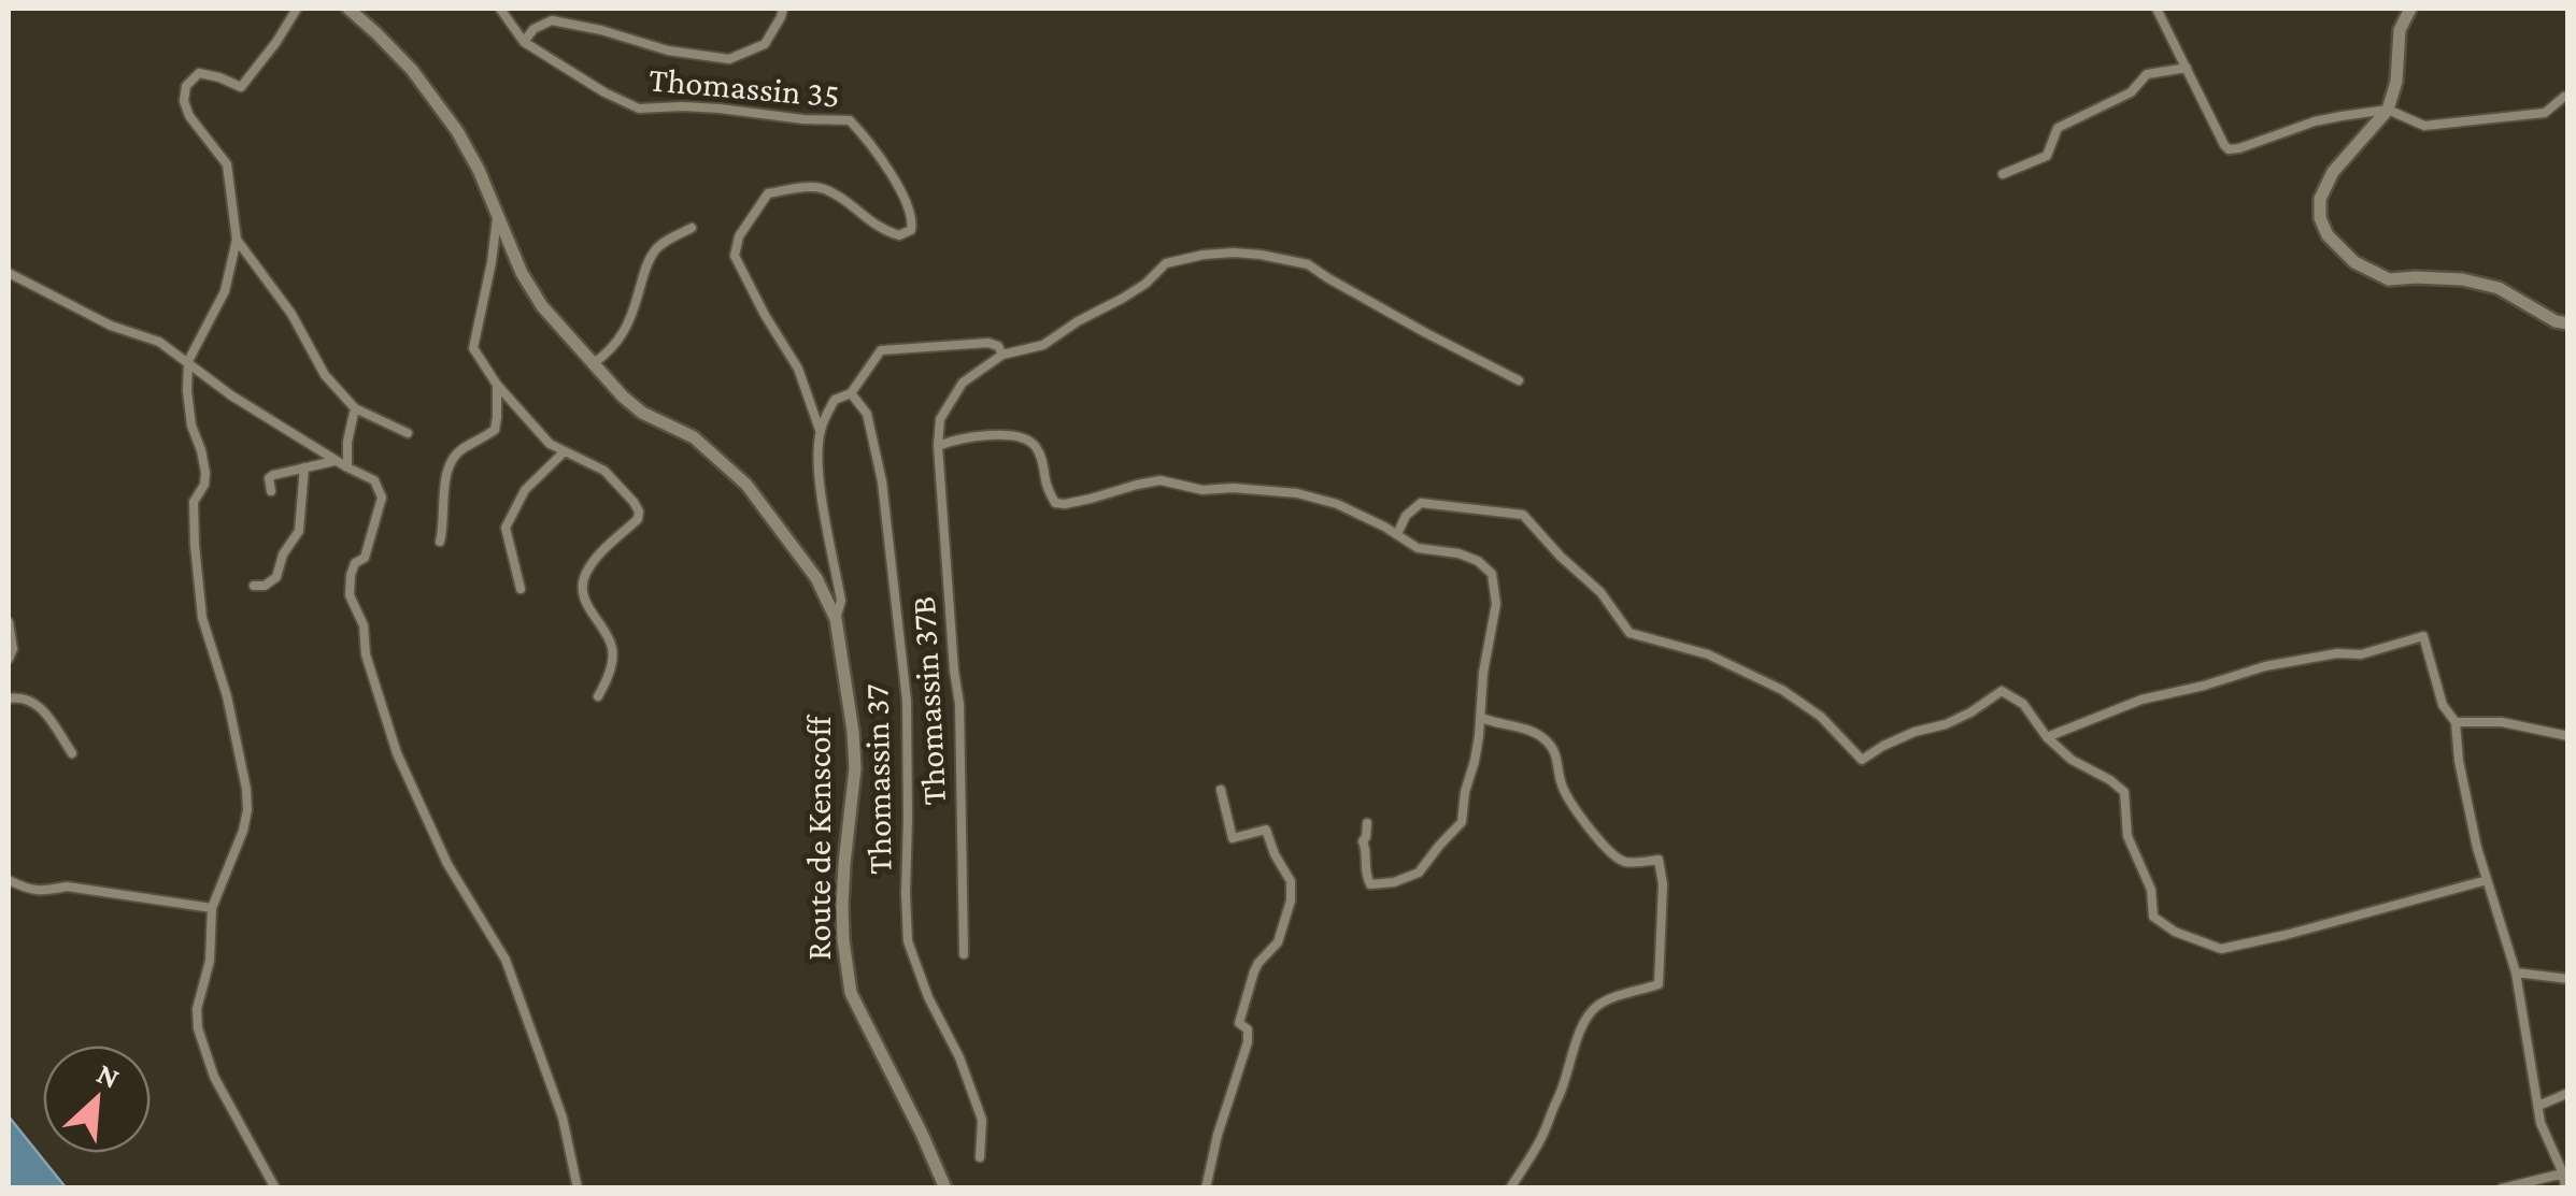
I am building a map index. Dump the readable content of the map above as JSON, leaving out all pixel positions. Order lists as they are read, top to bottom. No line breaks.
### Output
{"streets":{"main road":["Route de Kenscoff"],"street":["Thomassin 35","Thomassin 37B","Thomassin 37"]},"north":"top right"}
